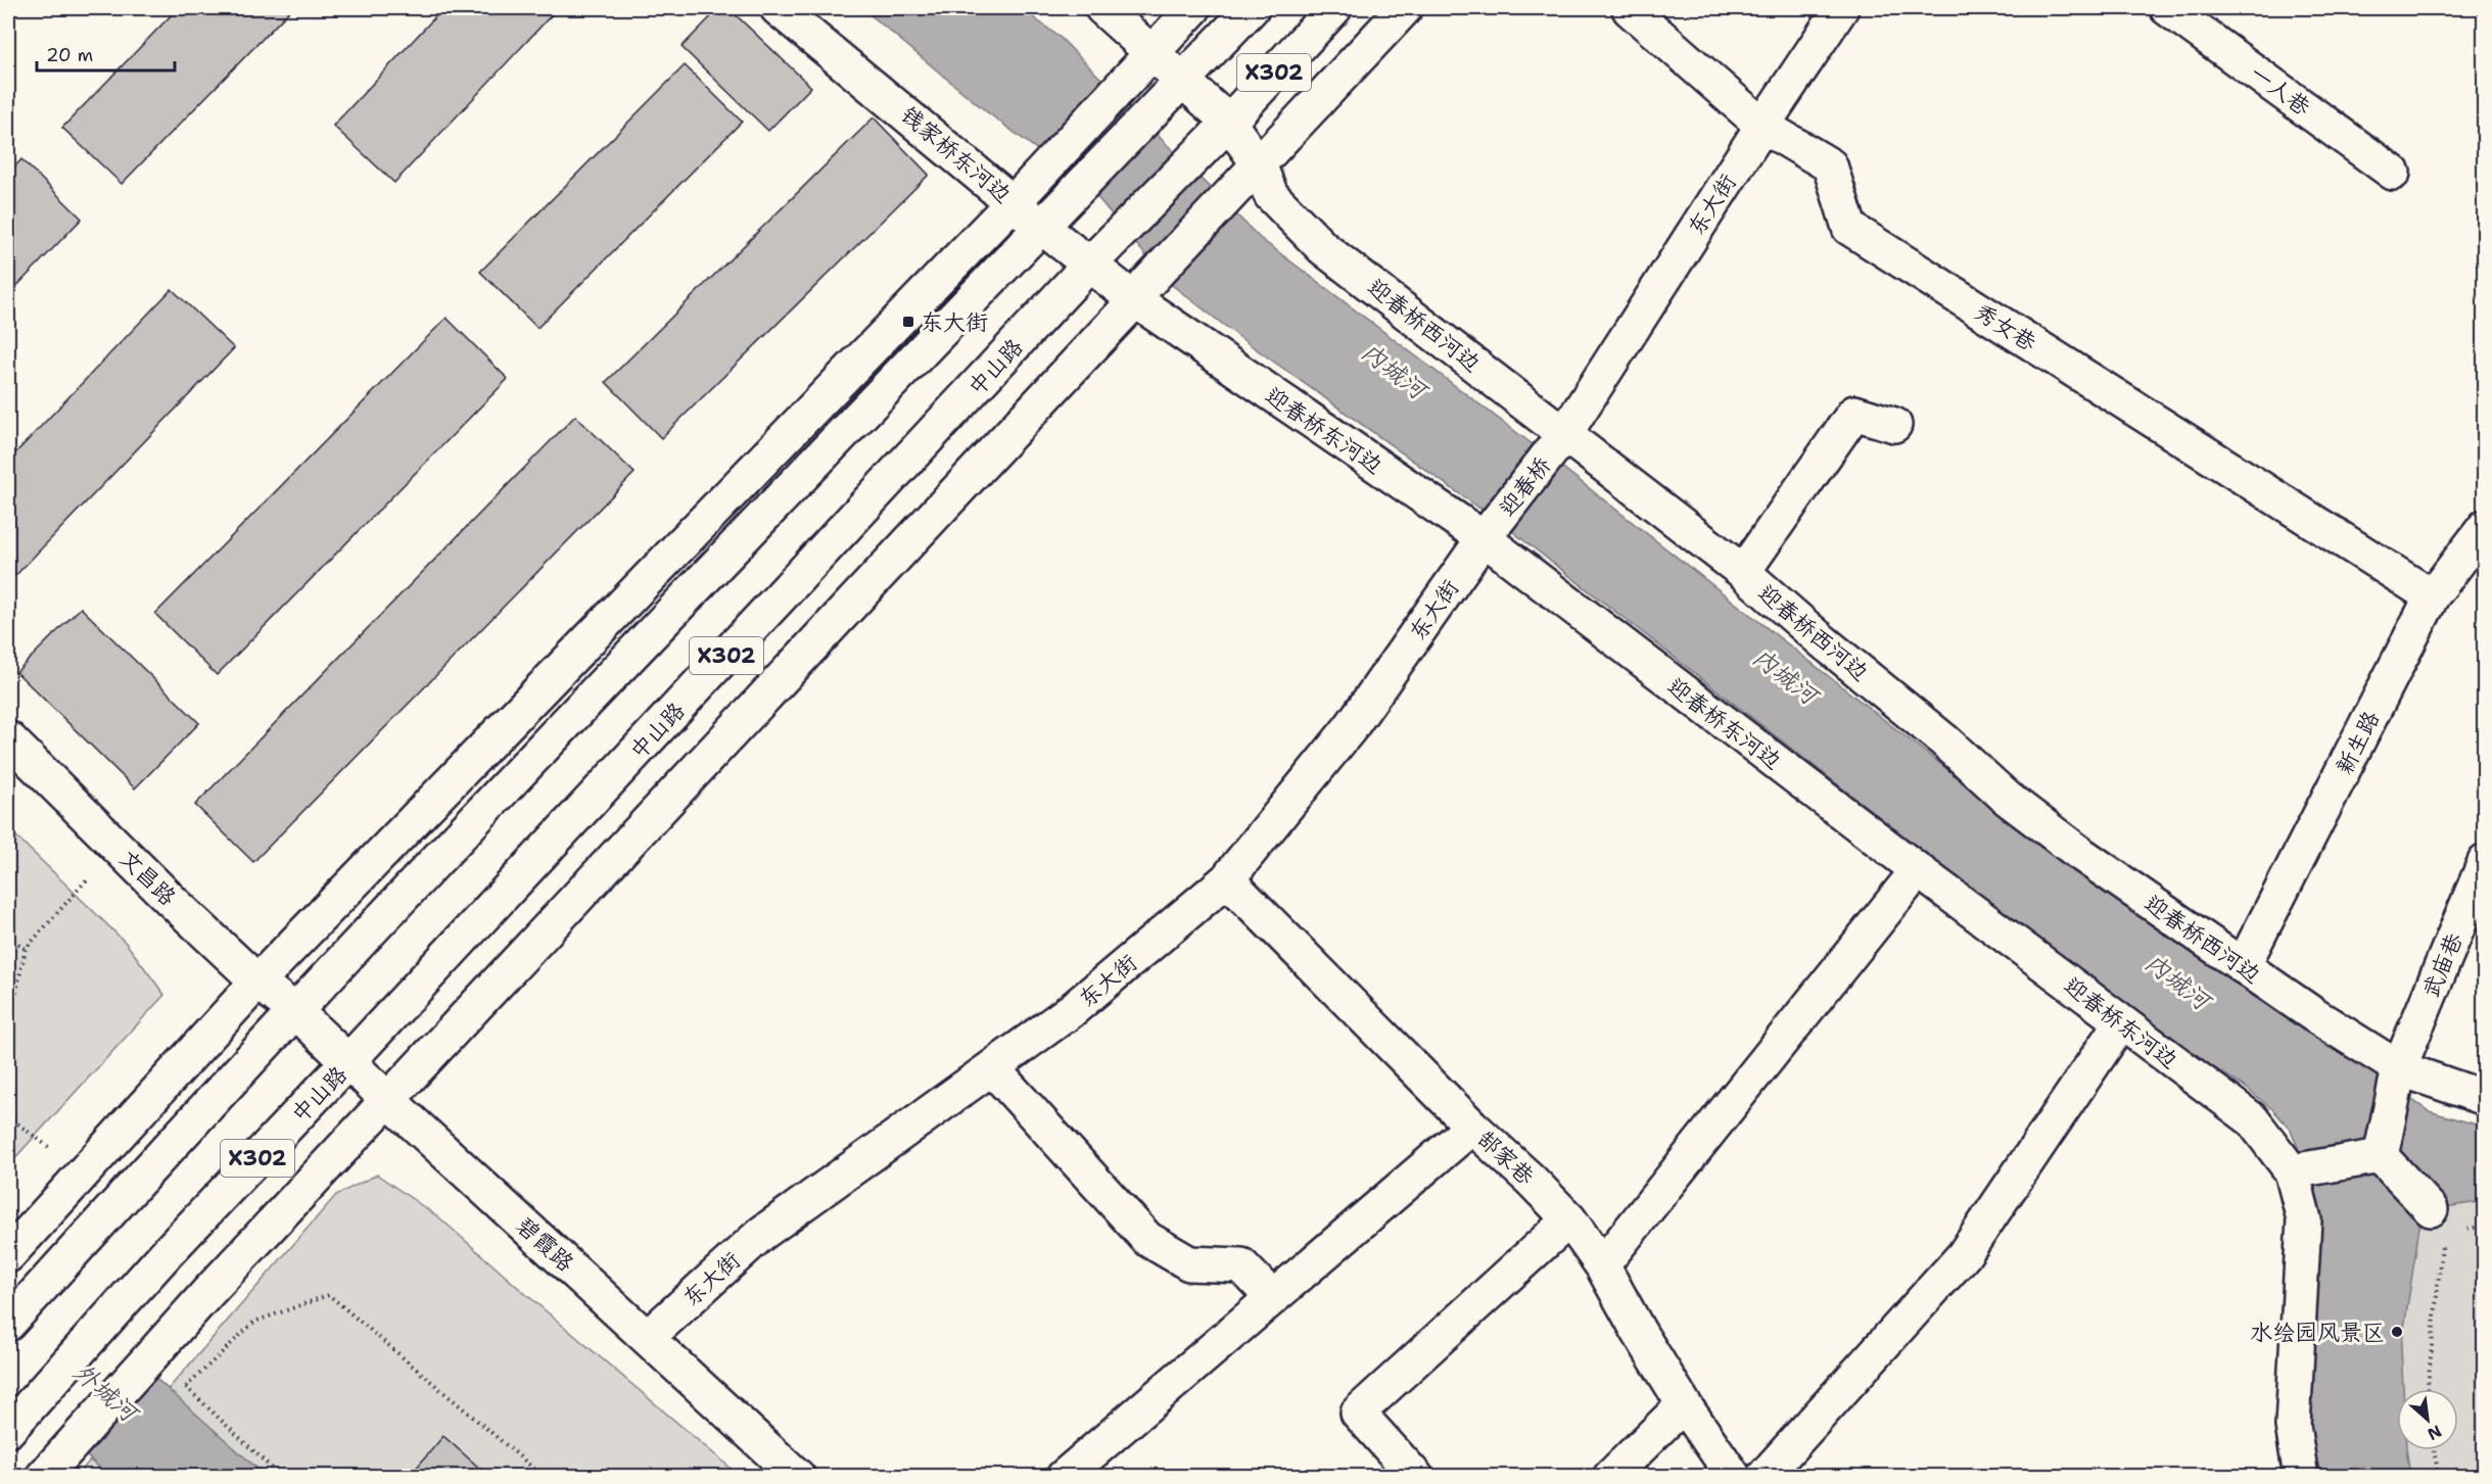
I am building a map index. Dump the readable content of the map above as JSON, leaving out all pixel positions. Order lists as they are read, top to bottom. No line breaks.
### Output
{"streets":{"street":["X302","一人巷","钱家桥东河边","东大街","迎春桥西河边","秀女巷","中山路","迎春桥东河边","迎春桥","新生路","文昌路","武庙巷","郜家巷","碧霞路"]},"crossings":[["X302","钱家桥东河边"],["X302","迎春桥西河边"],["X302","文昌路"],["X302","碧霞路"],["钱家桥东河边","中山路"],["钱家桥东河边","迎春桥东河边"],["东大街","迎春桥西河边"],["东大街","秀女巷"],["东大街","迎春桥东河边"],["东大街","迎春桥"],["东大街","郜家巷"],["东大街","碧霞路"],["迎春桥西河边","中山路"],["迎春桥西河边","迎春桥"],["迎春桥西河边","新生路"],["迎春桥西河边","武庙巷"],["秀女巷","新生路"],["中山路","碧霞路"],["迎春桥东河边","迎春桥"],["文昌路","碧霞路"]],"water":["内城河","外城河"],"places":{"transit":["东大街"],"other":["水绘园风景区"]},"scale_bar":"20 m","north":"bottom right"}
